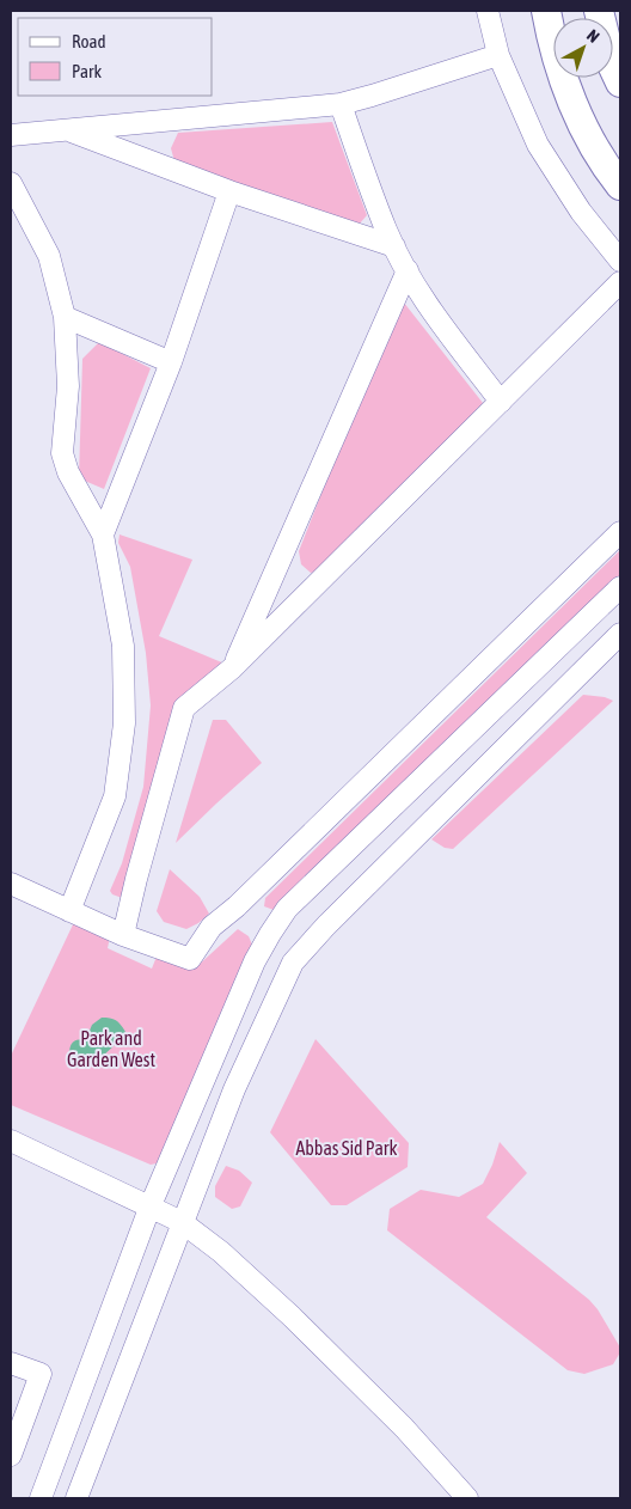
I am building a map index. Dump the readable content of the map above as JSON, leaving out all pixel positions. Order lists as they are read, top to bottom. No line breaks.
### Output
{"parks":["Park and Garden West","Abbas Sid Park"],"legend":["Road","Park"],"north":"top right"}
